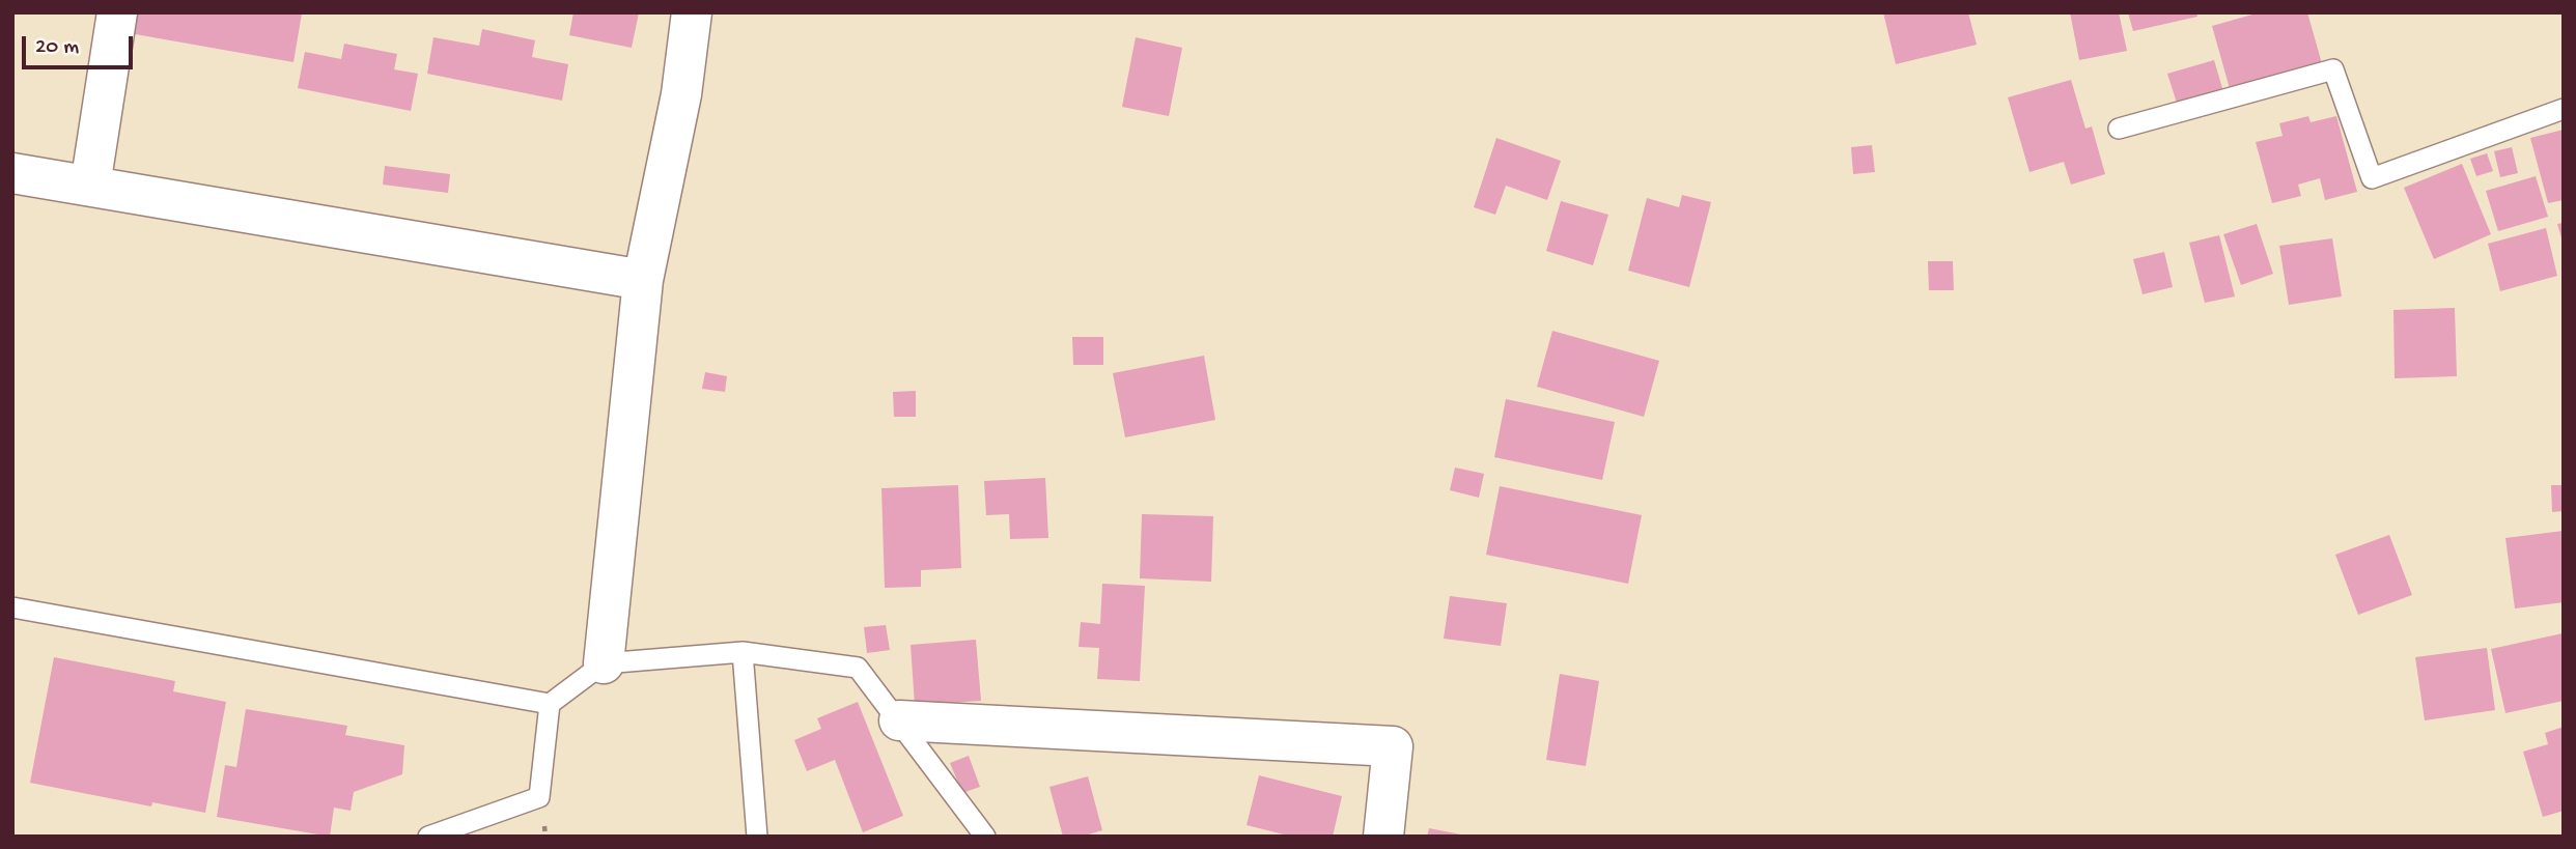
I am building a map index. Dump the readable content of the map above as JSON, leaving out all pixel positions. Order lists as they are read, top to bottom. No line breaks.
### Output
{"scale_bar":"20 m"}
